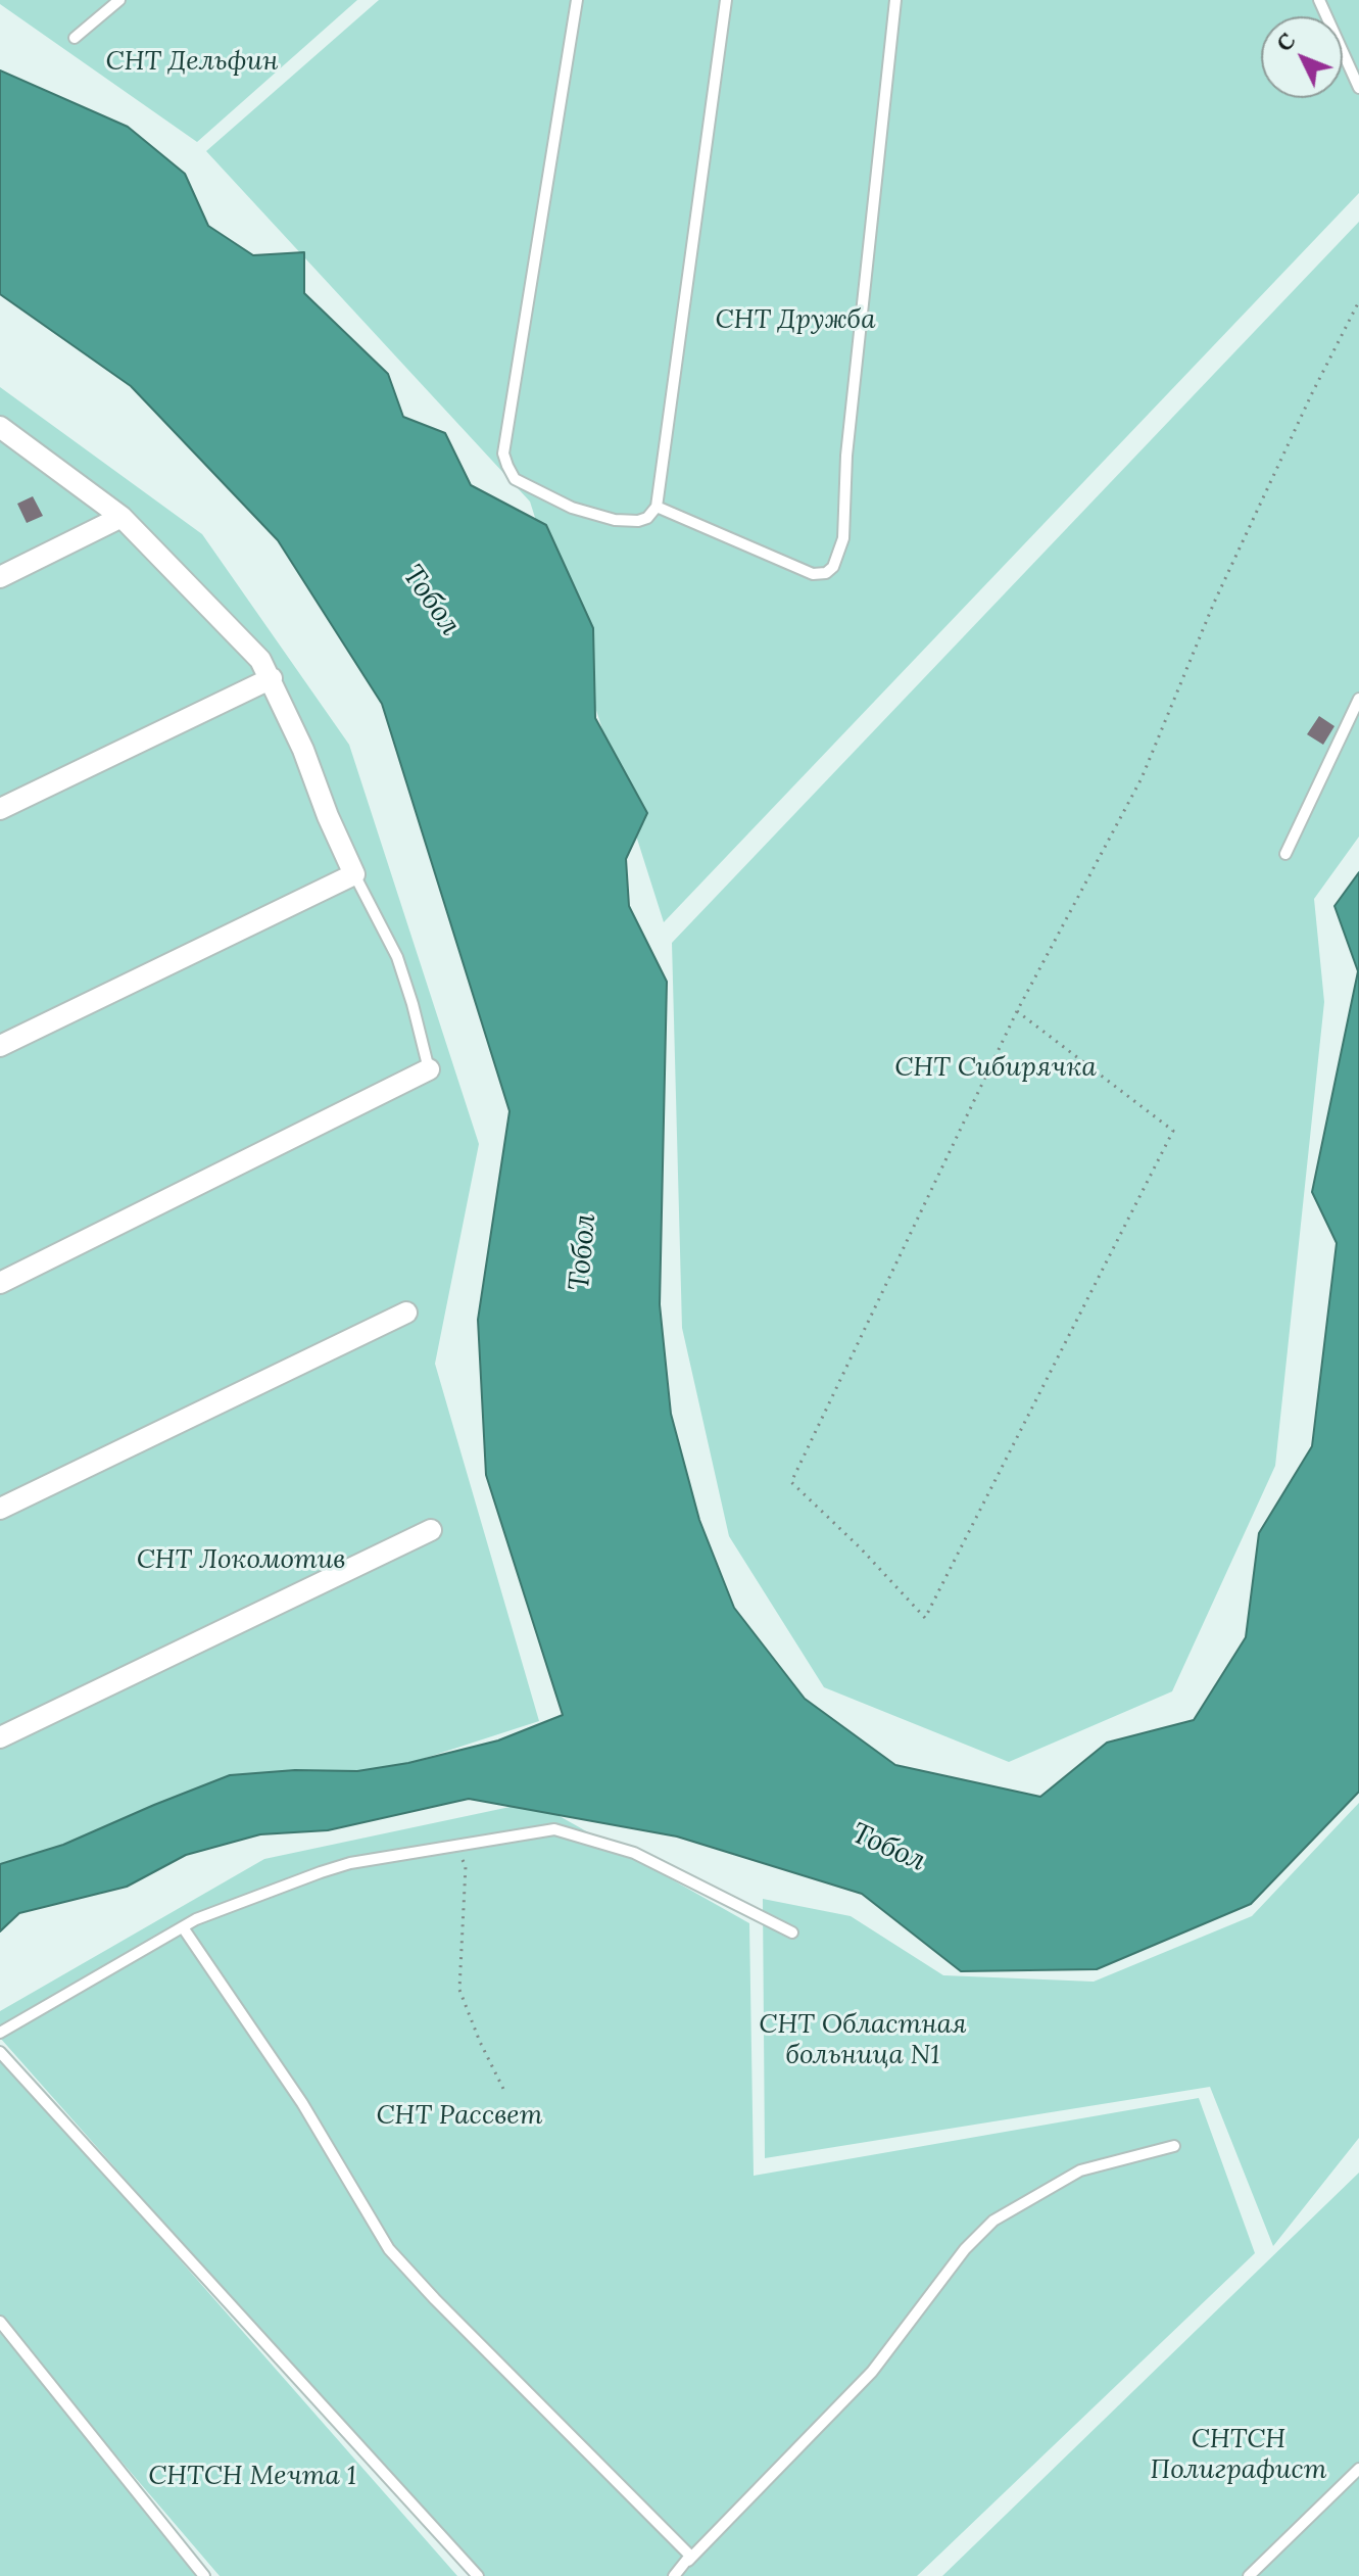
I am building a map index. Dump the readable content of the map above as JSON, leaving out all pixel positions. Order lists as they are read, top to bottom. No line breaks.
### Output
{"water":["Тобол"],"parks":["СНТ Дельфин","СНТ Дружба","СНТ Сибирячка","СНТ Локомотив","СНТ Областная больница N1","СНТ Рассвет","СНТСН Полиграфист","СНТСН Мечта 1"],"north":"top left"}
